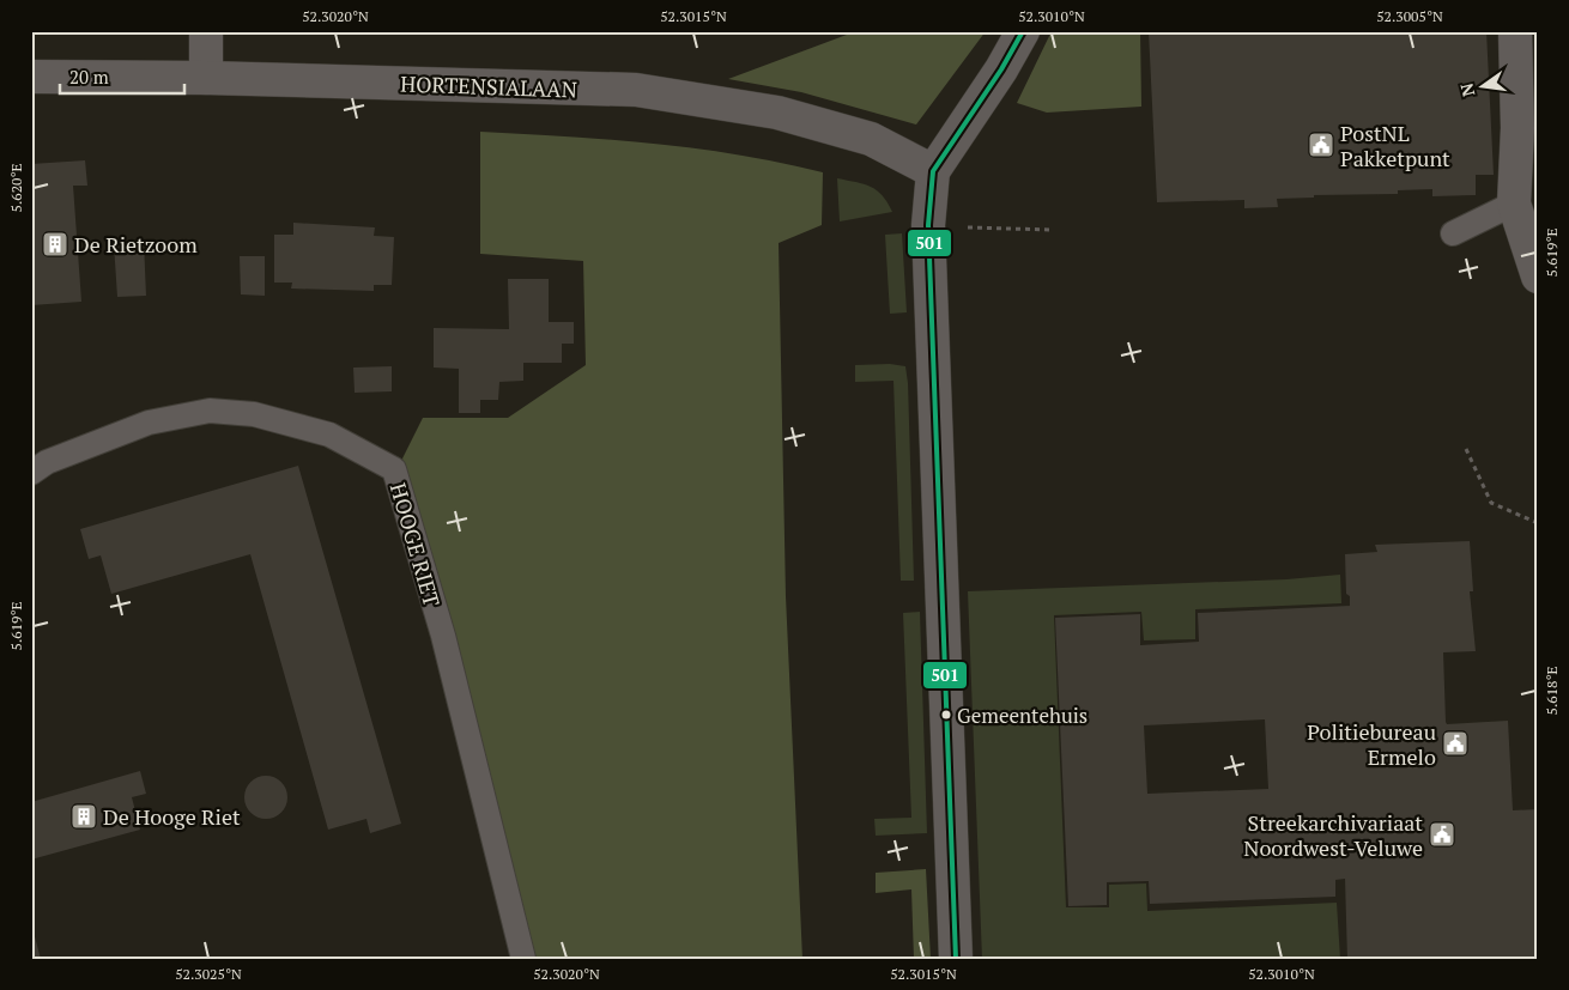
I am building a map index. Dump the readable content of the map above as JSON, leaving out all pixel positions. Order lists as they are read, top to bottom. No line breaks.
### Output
{"streets":{"street":["HORTENSIALAAN"],"lane":["HOOGE RIET"]},"places":{"public building":["PostNL Pakketpunt","Politiebureau Ermelo","Streekarchivariaat Noordwest-Veluwe"],"building":["De Rietzoom","De Hooge Riet"],"other":["Gemeentehuis"]},"lines":["transit line 501"],"scale_bar":"20 m","north":"left","coordinates":["52.3020°N","52.3015°N","52.3010°N","52.3005°N","5.620°E","5.619°E","5.618°E","52.3025°N"]}
